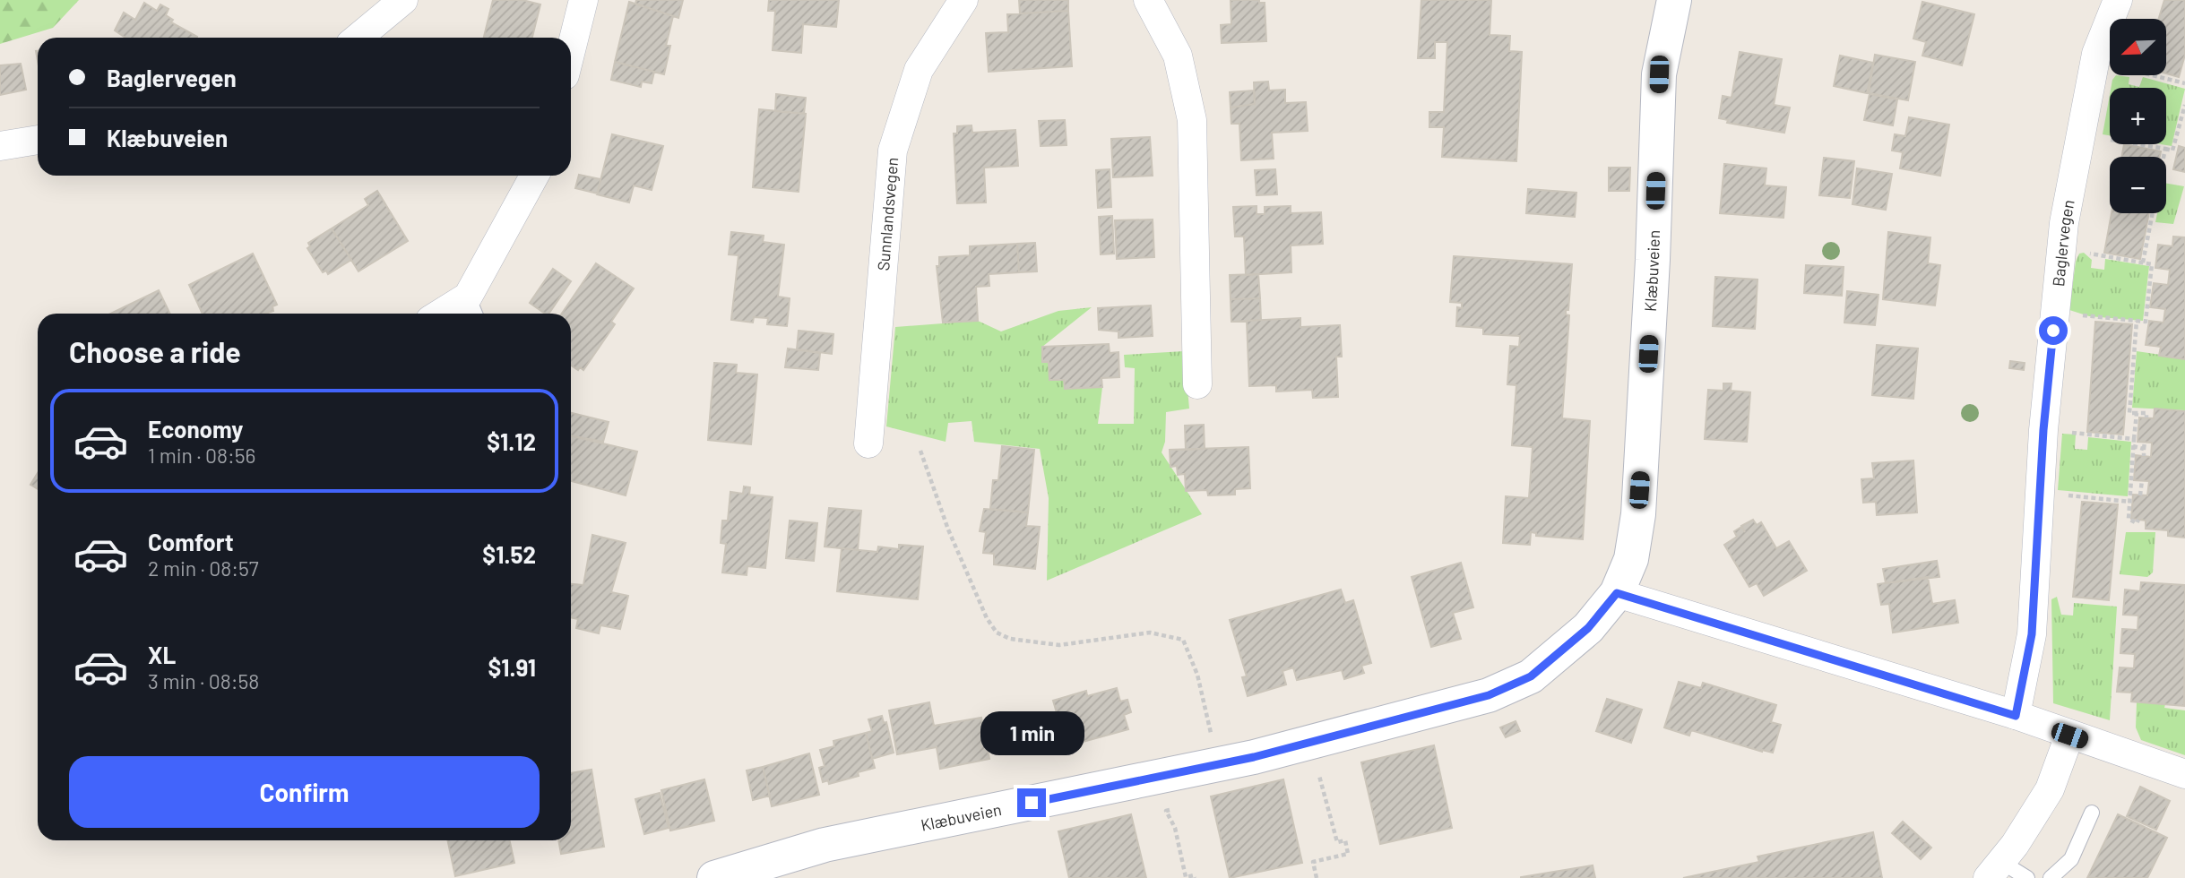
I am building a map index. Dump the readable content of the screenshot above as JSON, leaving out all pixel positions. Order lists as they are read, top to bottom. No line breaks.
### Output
{"streets":{"street":["Sunnlandsvegen","Baglervegen","Klæbuveien"]},"north":"bottom left","page":{"map_buttons":["+","−"],"banner":["Baglervegen","Klæbuveien"],"heading":"Choose a ride","list":[{"name":"Economy","note":"1 min · 08:56","value":"$1.12"},{"name":"Comfort","note":"2 min · 08:57","value":"$1.52"},{"name":"XL","note":"3 min · 08:58","value":"$1.91"}],"bubble":"1 min","buttons":"Confirm"}}
